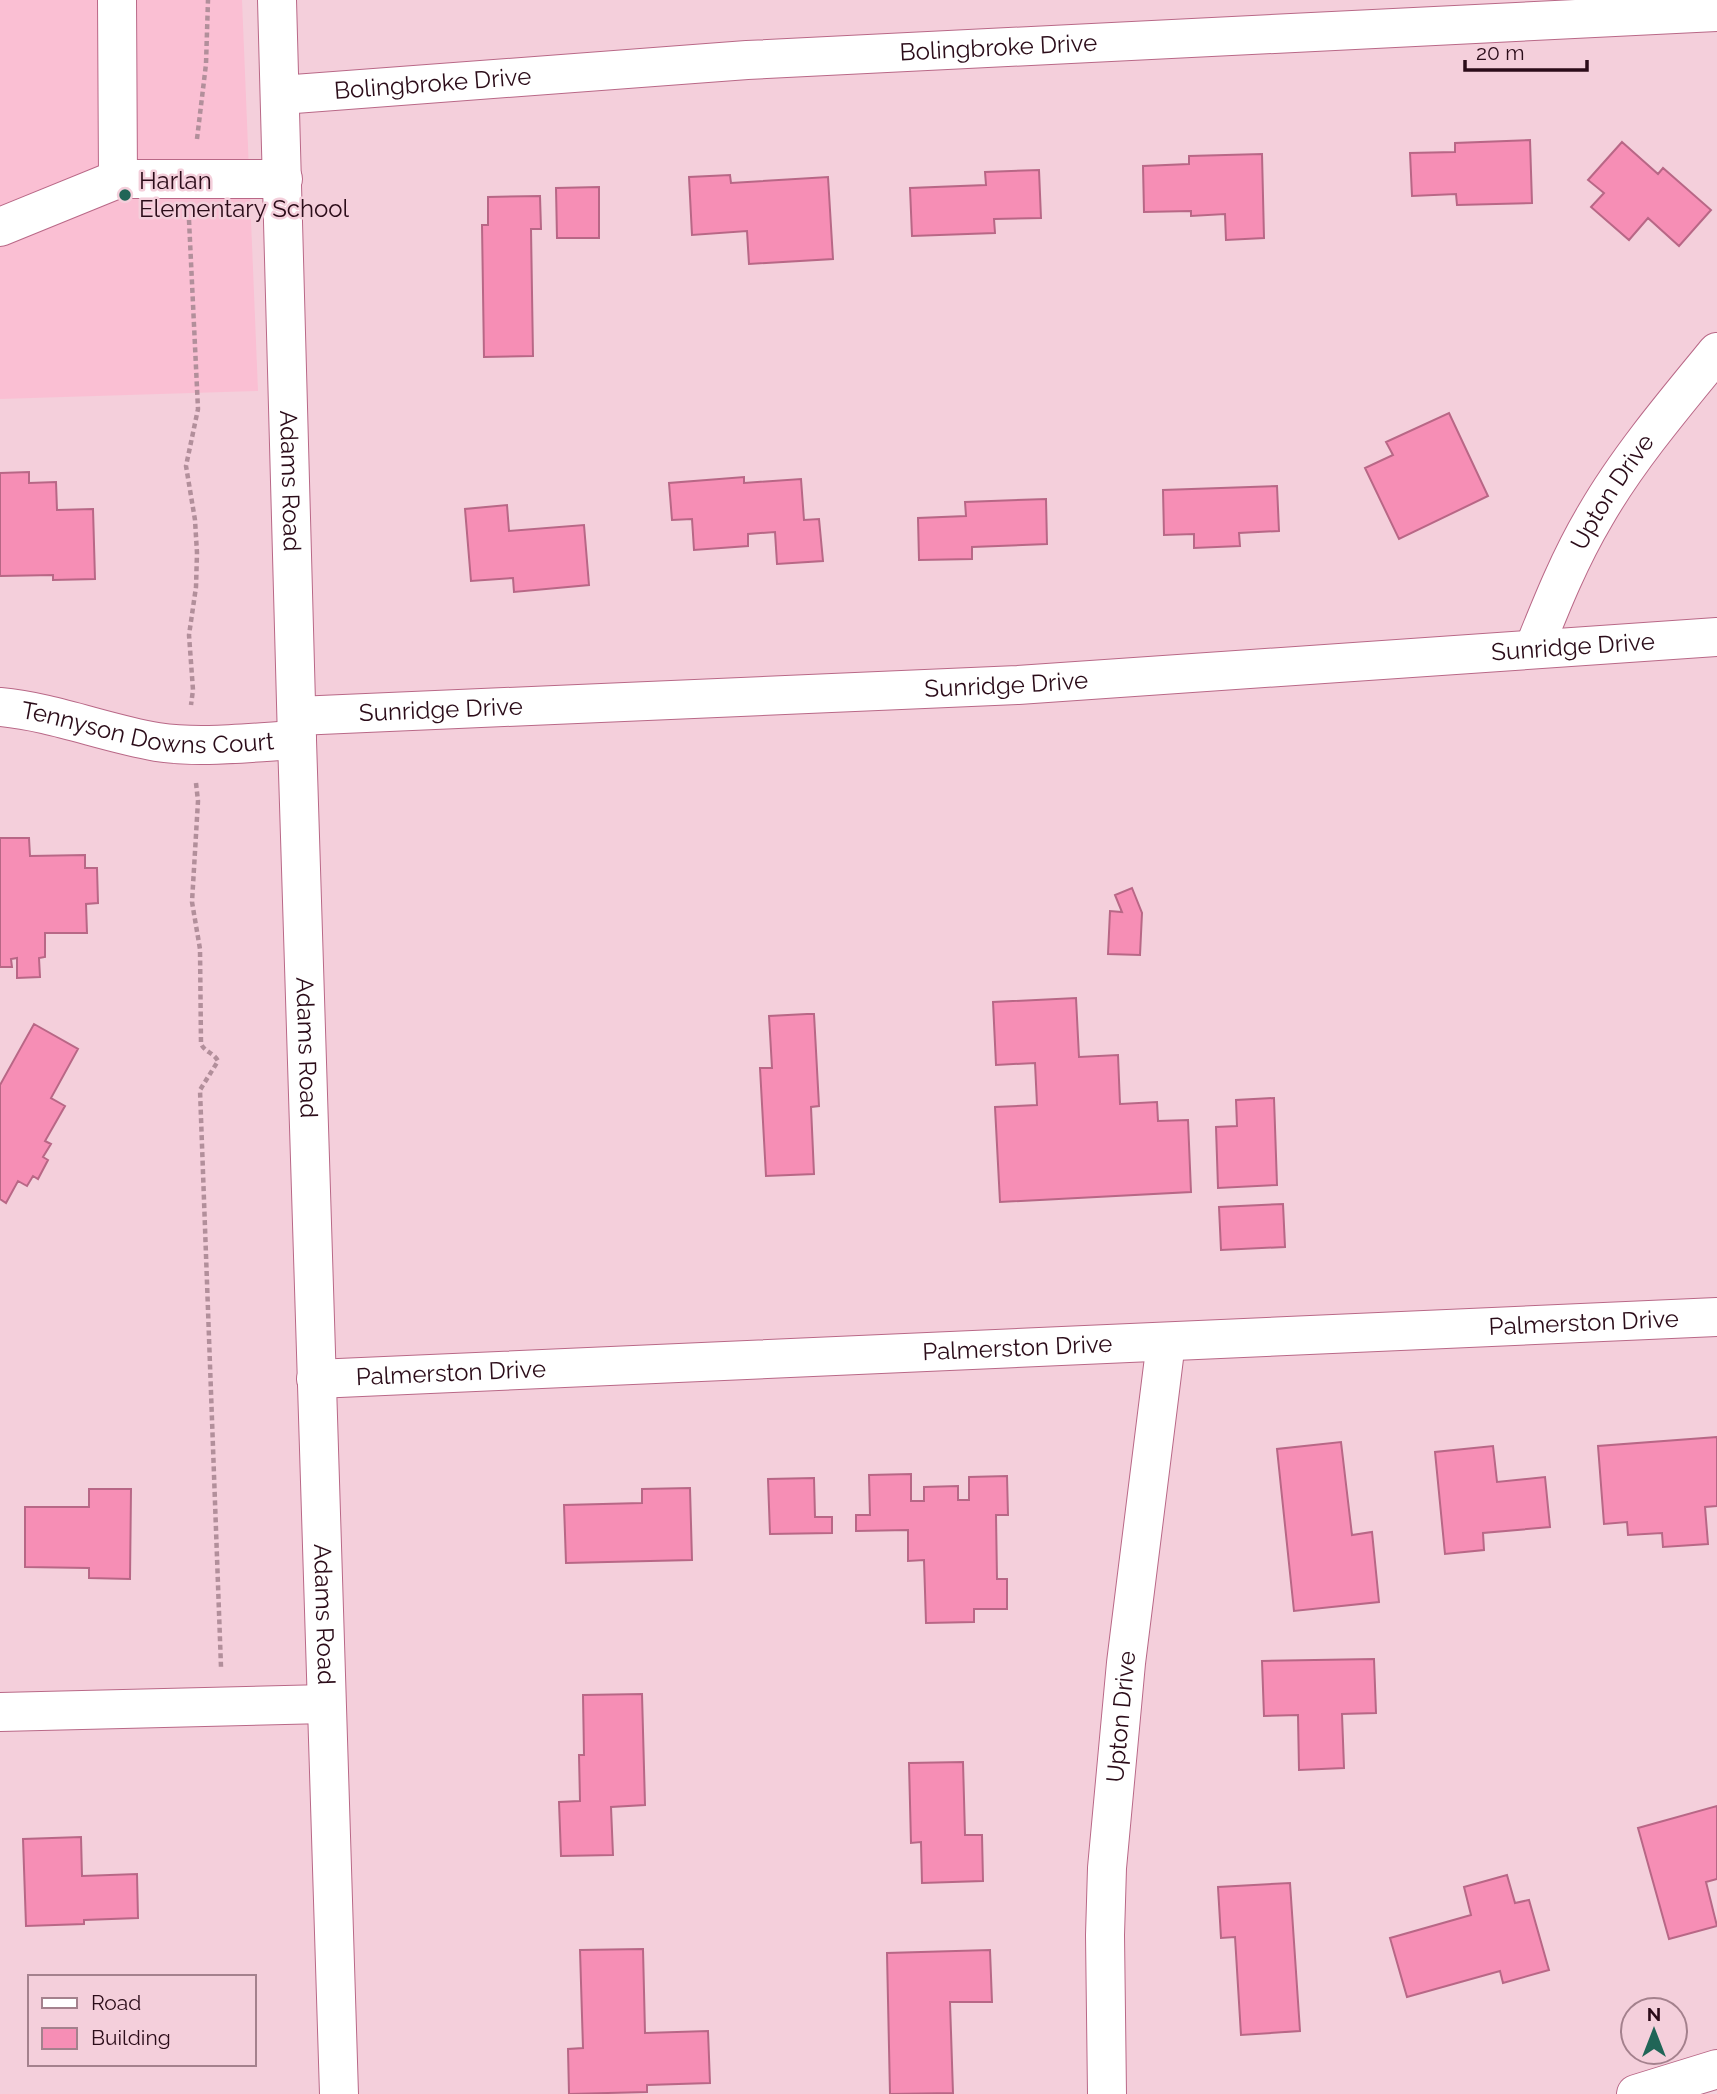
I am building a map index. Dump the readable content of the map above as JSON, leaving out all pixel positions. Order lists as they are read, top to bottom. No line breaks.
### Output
{"streets":{"street":["Bolingbroke Drive","Adams Road","Upton Drive","Sunridge Drive","Tennyson Downs Court","Palmerston Drive"]},"crossings":[["Bolingbroke Drive","Adams Road"],["Adams Road","Sunridge Drive"],["Adams Road","Tennyson Downs Court"],["Adams Road","Palmerston Drive"],["Upton Drive","Sunridge Drive"],["Upton Drive","Palmerston Drive"],["Sunridge Drive","Tennyson Downs Court"]],"places":["Harlan Elementary School"],"legend":["Road","Building"],"scale_bar":"20 m","north":"top"}
